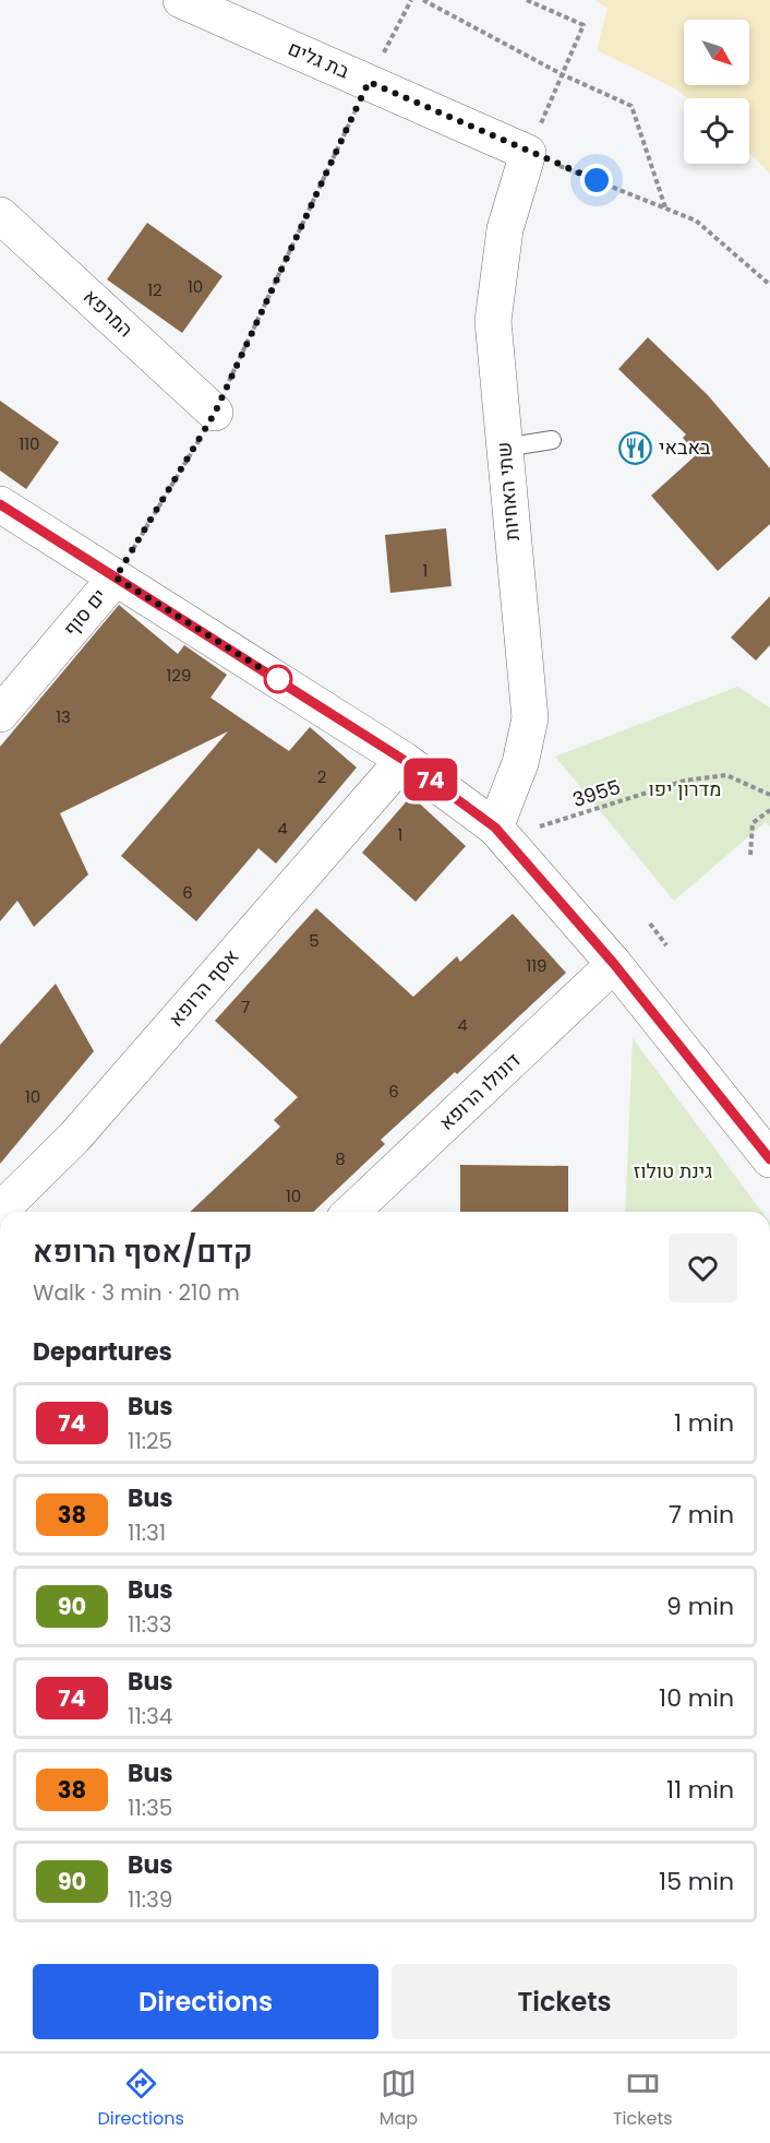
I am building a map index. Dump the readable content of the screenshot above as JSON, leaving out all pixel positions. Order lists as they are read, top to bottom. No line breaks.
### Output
{"streets":{"street":["בת גלים","המרפא","שתי האחיות","ים סוף","אסף הרופא","דונולו הרופא"],"path":["3955"]},"crossings":[["בת גלים","שתי האחיות"],["בת גלים","ים סוף"],["המרפא","ים סוף"],["שתי האחיות","3955"]],"parks":["מדרון יפו","גינת טולוז"],"places":{"restaurant":["באבאי"]},"lines":["bus line 74"],"house_numbers":["10","12","110","1","129","13","2","4","1","6","5","119","7","4","6","10","8","10"],"north":"bottom right","page":{"on_map":"74","heading":[["קדם/אסף הרופא","Walk · 3 min · 210 m"],"Departures"],"list":[{"mark":"74","name":"Bus","note":"11:25","value":"1 min"},{"mark":"38","name":"Bus","note":"11:31","value":"7 min"},{"mark":"90","name":"Bus","note":"11:33","value":"9 min"},{"mark":"74","name":"Bus","note":"11:34","value":"10 min"},{"mark":"38","name":"Bus","note":"11:35","value":"11 min"},{"mark":"90","name":"Bus","note":"11:39","value":"15 min"}],"buttons":["Directions","Tickets"],"tabs":["Directions","Map","Tickets"]}}
